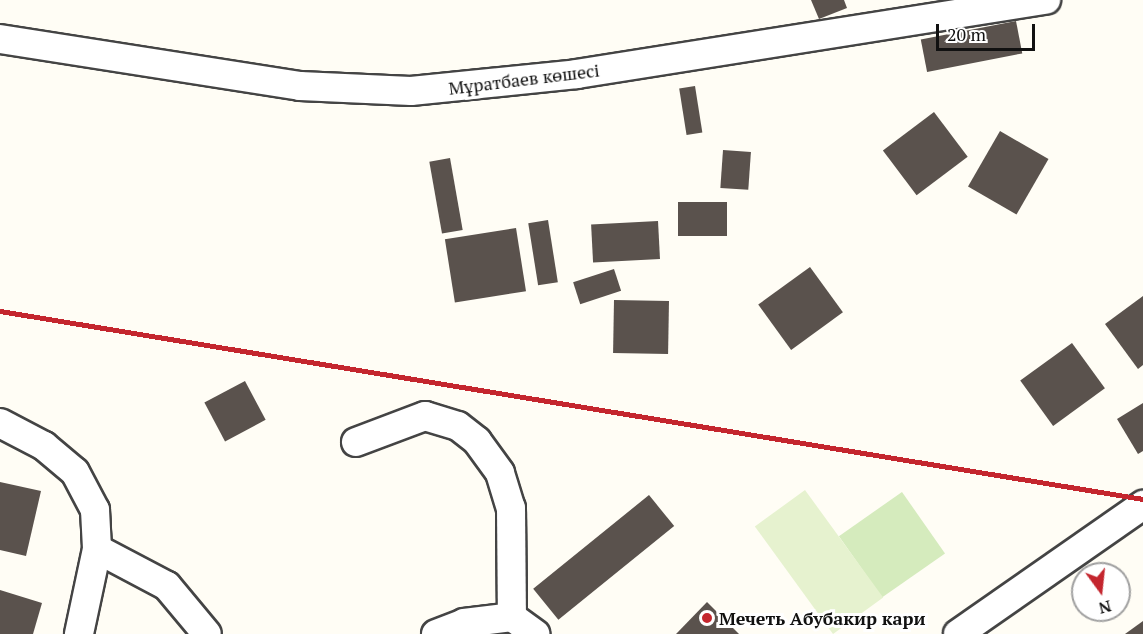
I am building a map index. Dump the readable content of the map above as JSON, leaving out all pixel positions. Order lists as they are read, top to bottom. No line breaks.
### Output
{"streets":{"street":["Мұратбаев көшесі"]},"places":["Мечеть Абубакир кари"],"scale_bar":"20 m","north":"bottom"}
